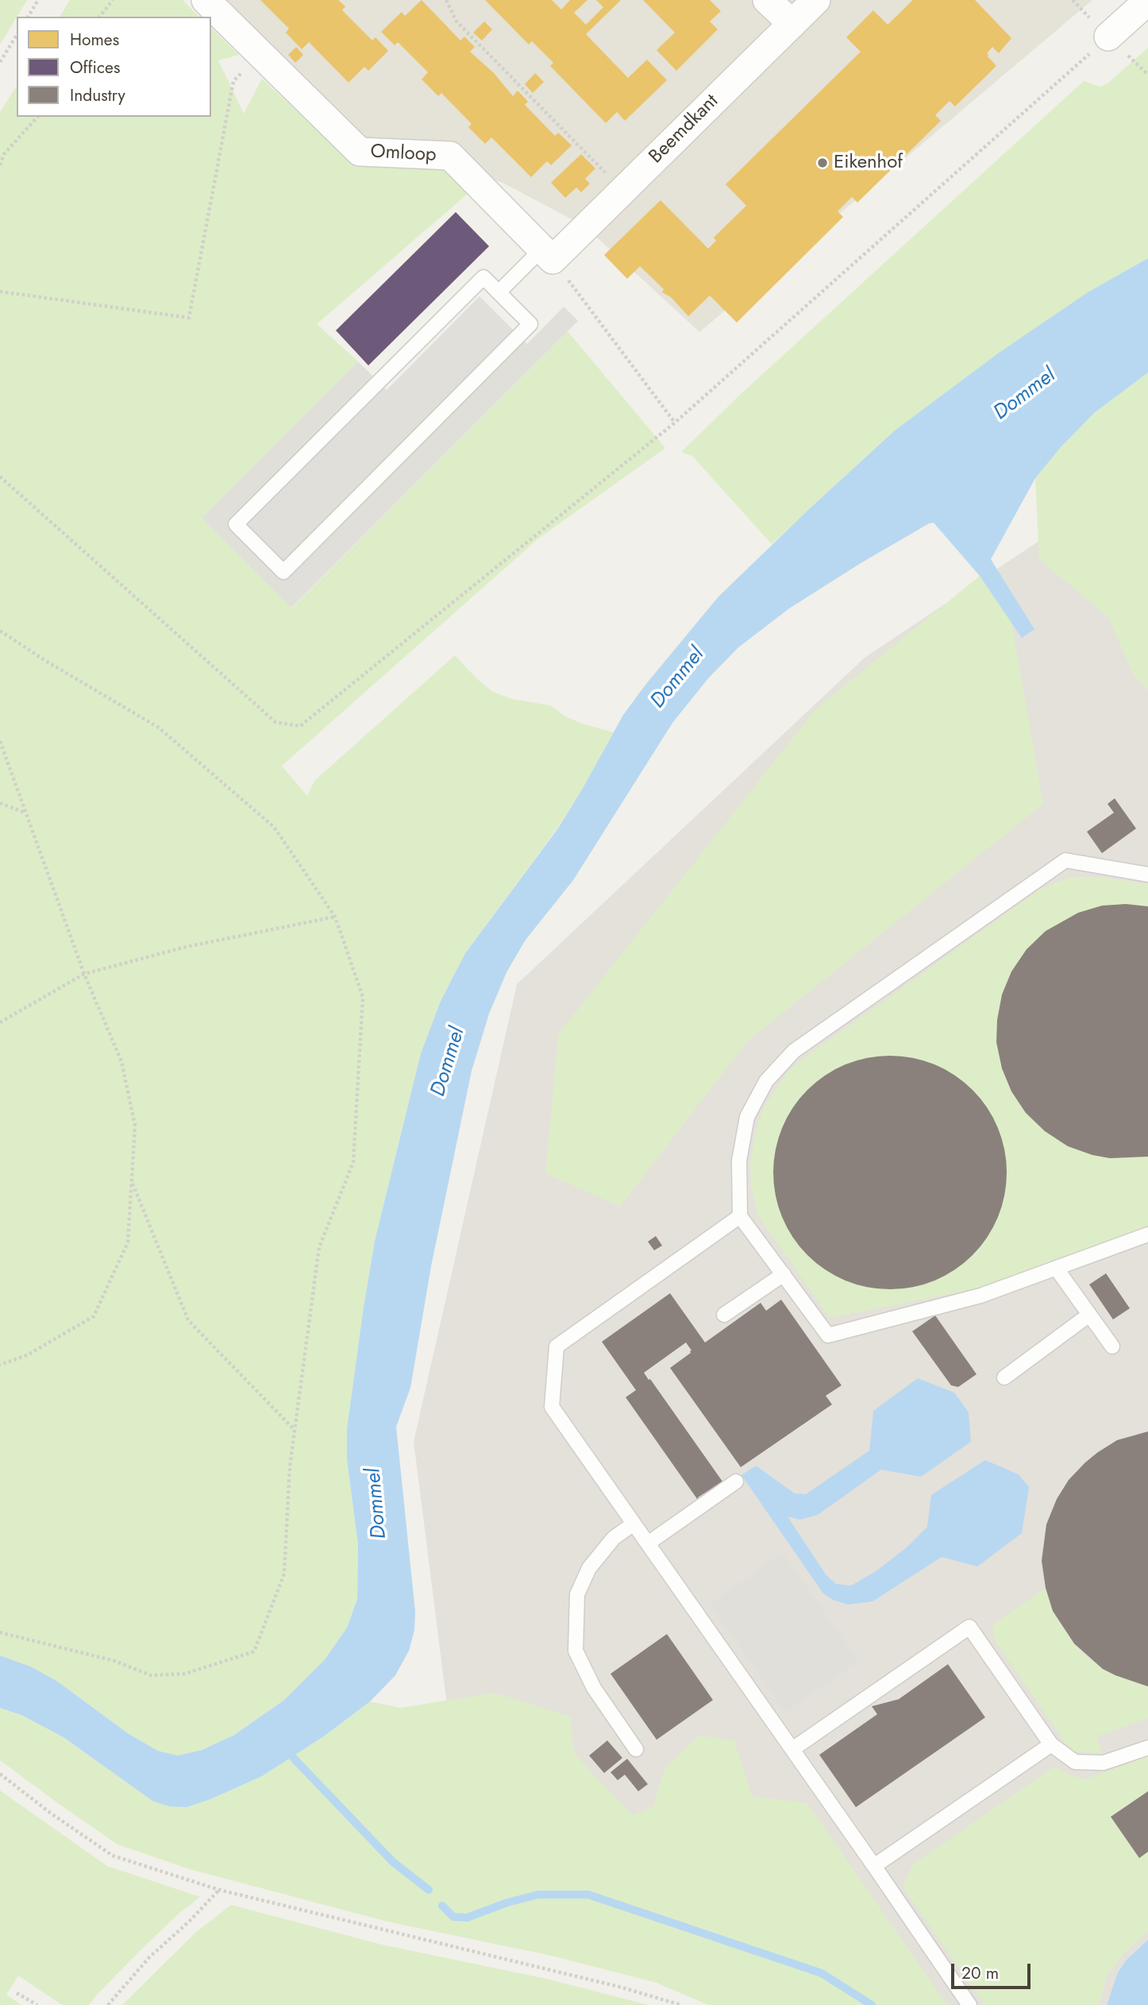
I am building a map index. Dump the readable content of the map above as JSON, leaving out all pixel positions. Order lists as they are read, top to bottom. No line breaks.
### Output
{"streets":{"street":["Beemdkant","Omloop"]},"crossings":[["Beemdkant","Omloop"]],"water":["Dommel"],"places":["Eikenhof"],"legend":["Homes","Offices","Industry"],"scale_bar":"20 m"}
